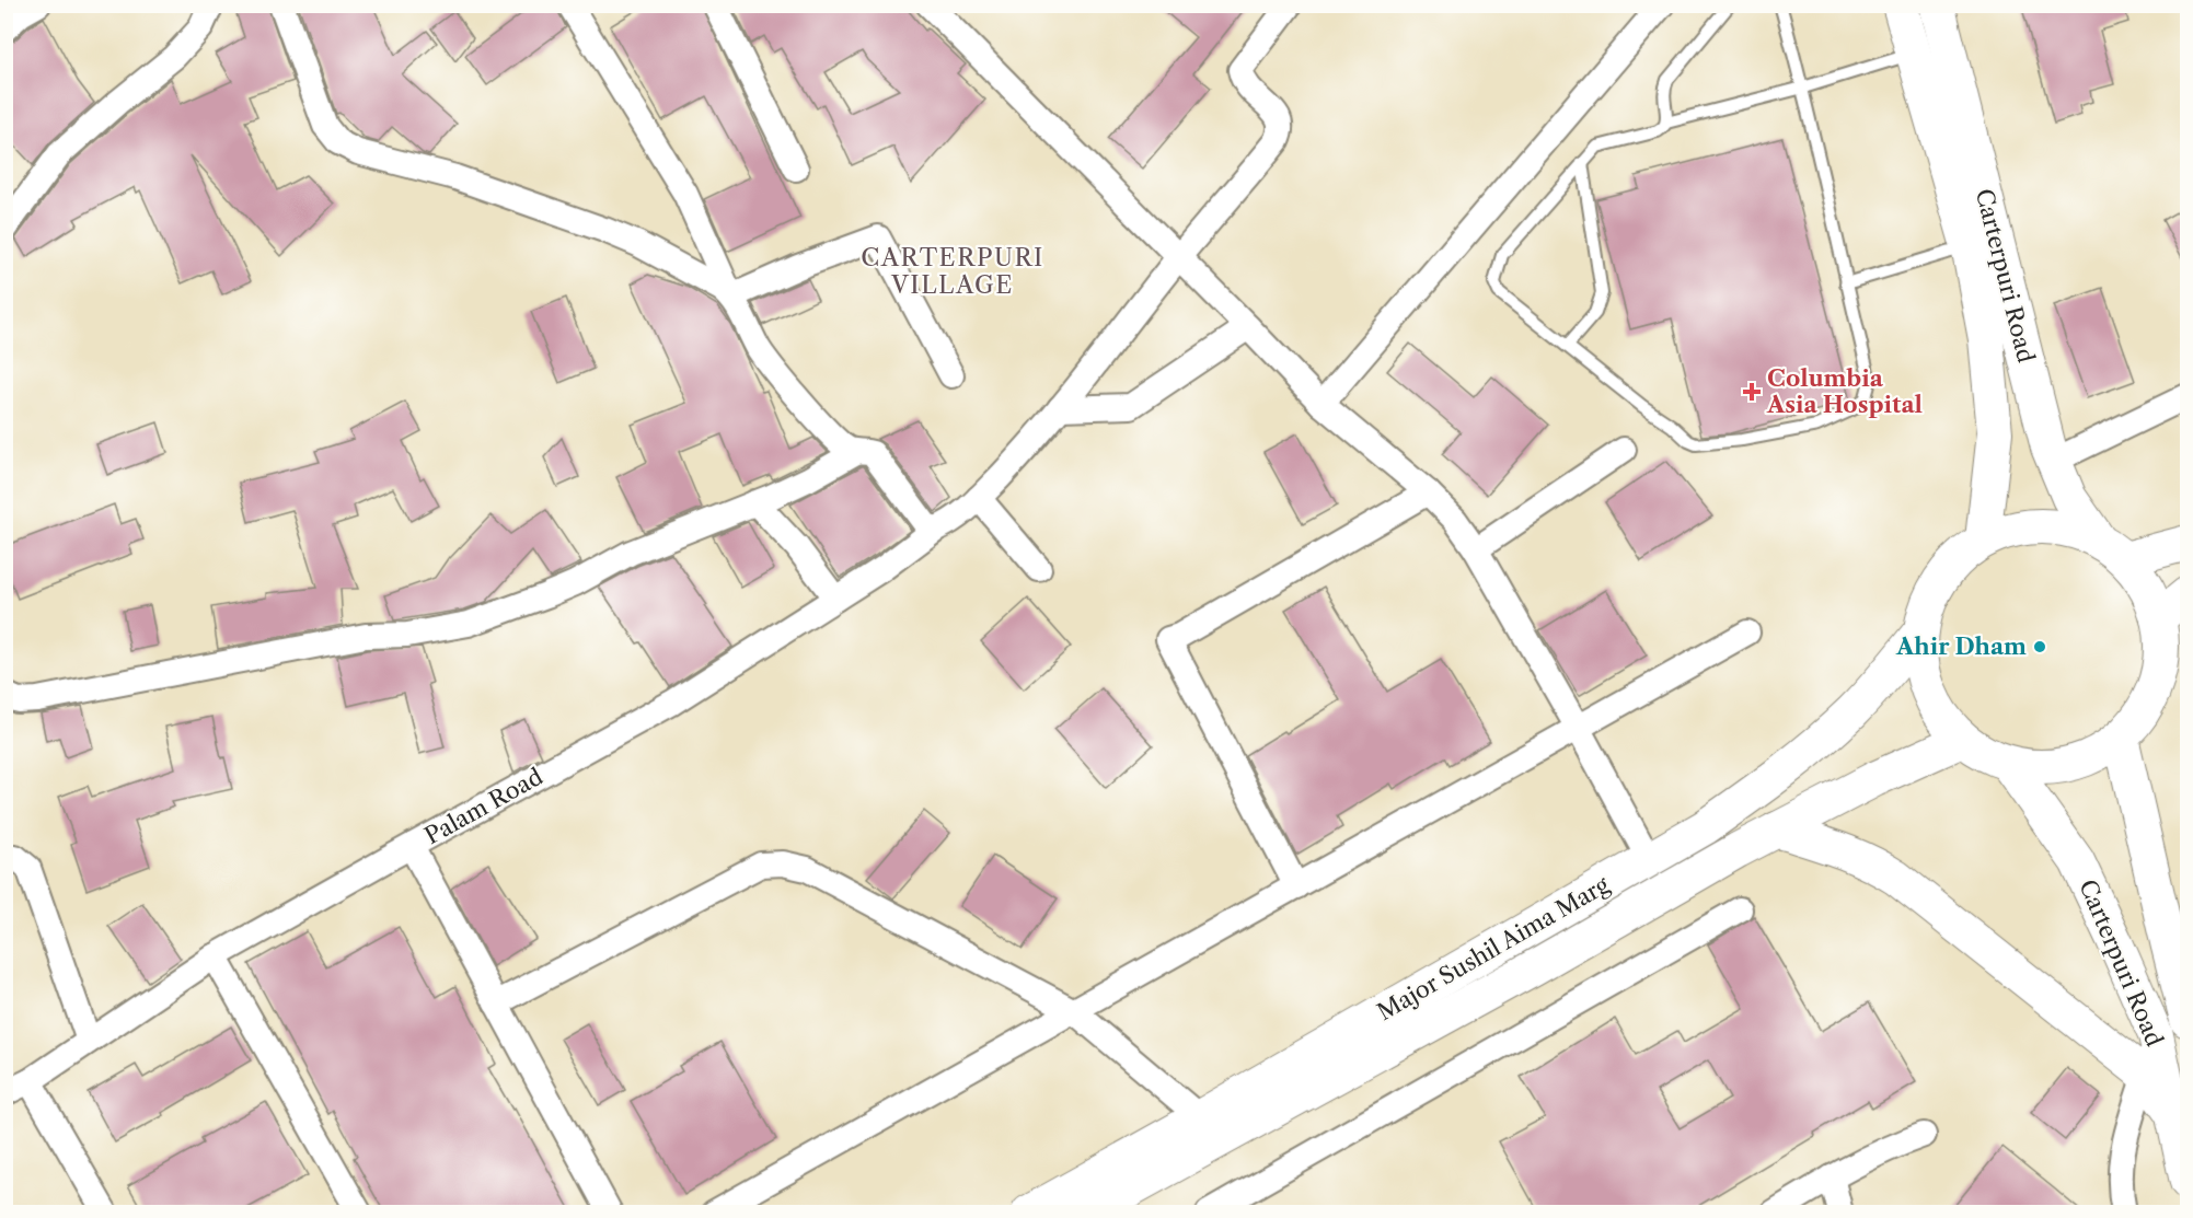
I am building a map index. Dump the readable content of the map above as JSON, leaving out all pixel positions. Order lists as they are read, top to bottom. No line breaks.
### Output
{"streets":{"main road":["Carterpuri Road","Major Sushil Aima Marg"],"street":["Palam Road"]},"districts":["CARTERPURI VILLAGE"],"places":{"health":["Columbia Asia Hospital"],"other":["Ahir Dham"]}}
